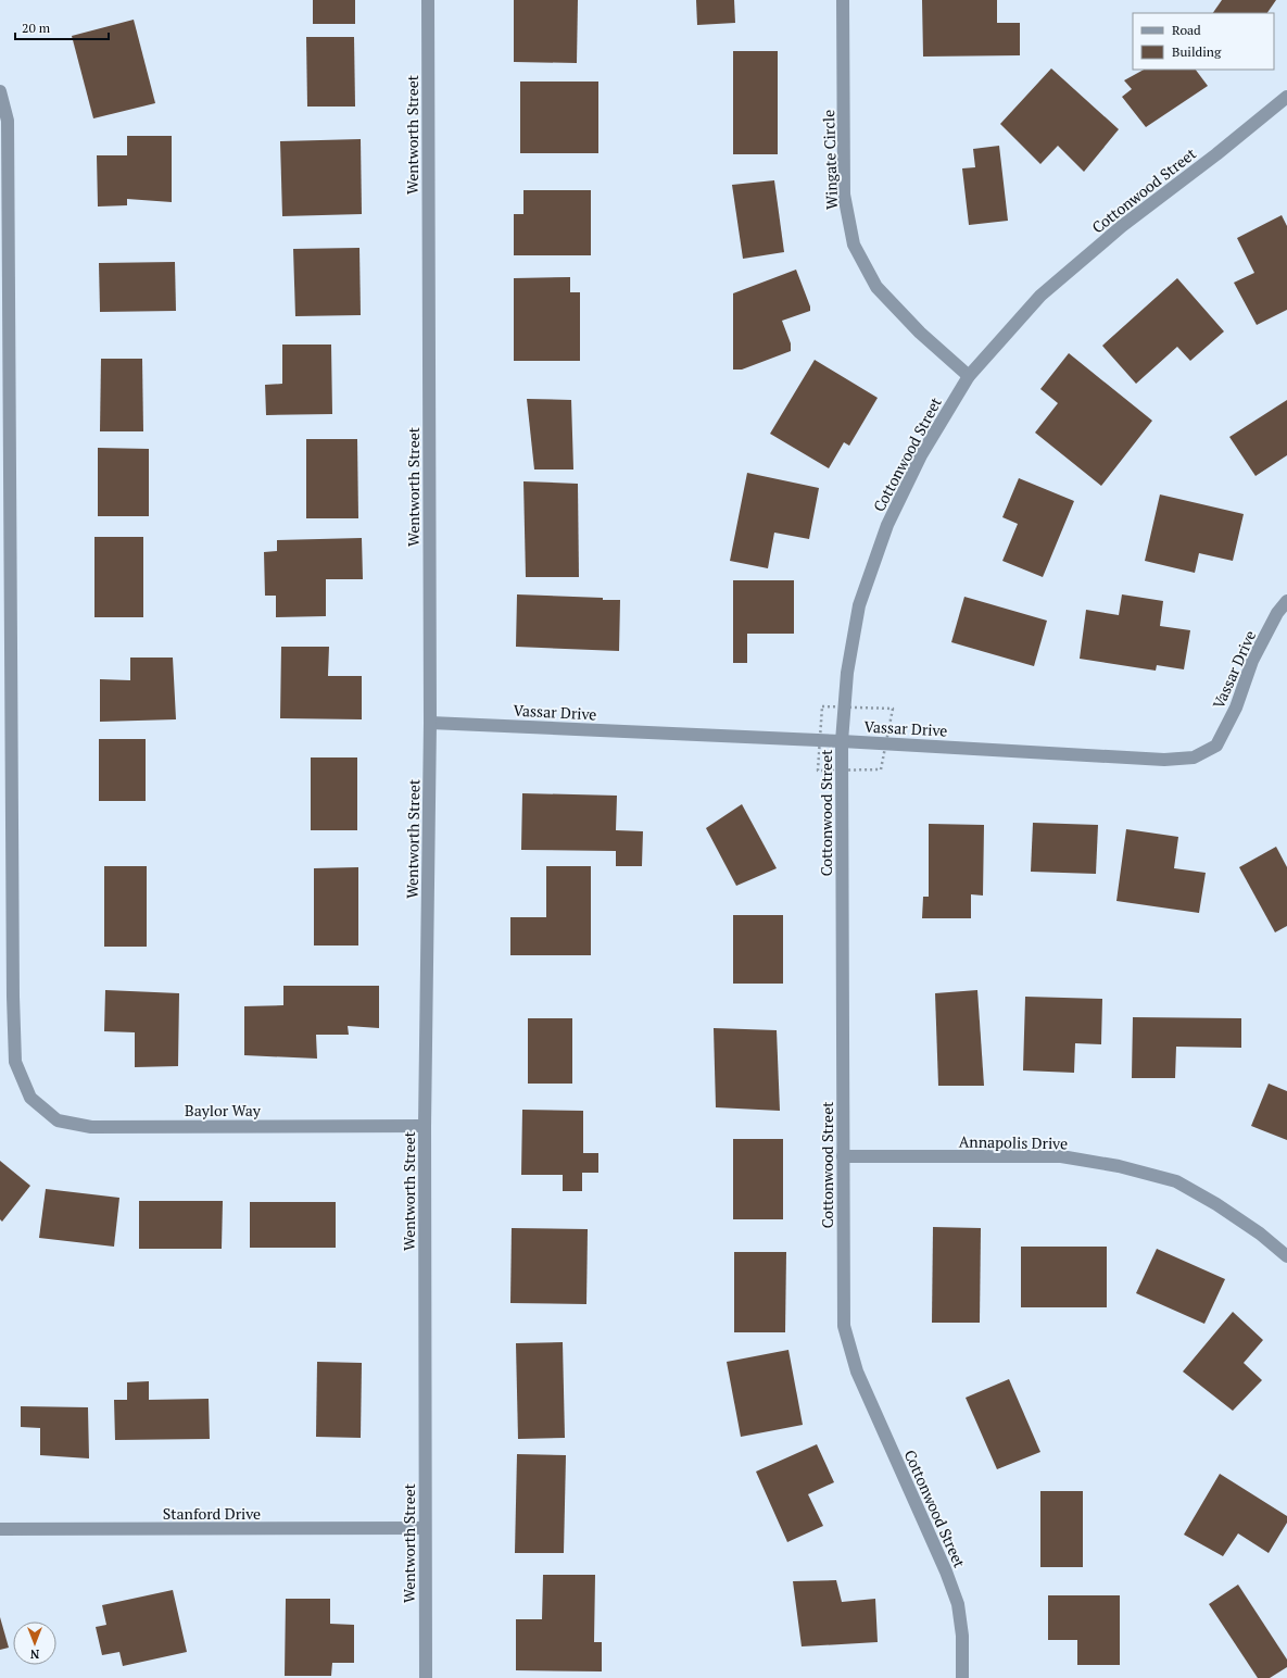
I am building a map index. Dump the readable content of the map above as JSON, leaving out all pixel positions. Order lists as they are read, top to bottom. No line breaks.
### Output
{"streets":{"street":["Wentworth Street","Wingate Circle","Cottonwood Street","Vassar Drive","Baylor Way","Annapolis Drive","Stanford Drive"]},"crossings":[["Wentworth Street","Vassar Drive"],["Wentworth Street","Baylor Way"],["Wentworth Street","Stanford Drive"],["Wingate Circle","Cottonwood Street"],["Cottonwood Street","Vassar Drive"],["Cottonwood Street","Annapolis Drive"]],"legend":["Road","Building"],"scale_bar":"20 m","north":"bottom"}
